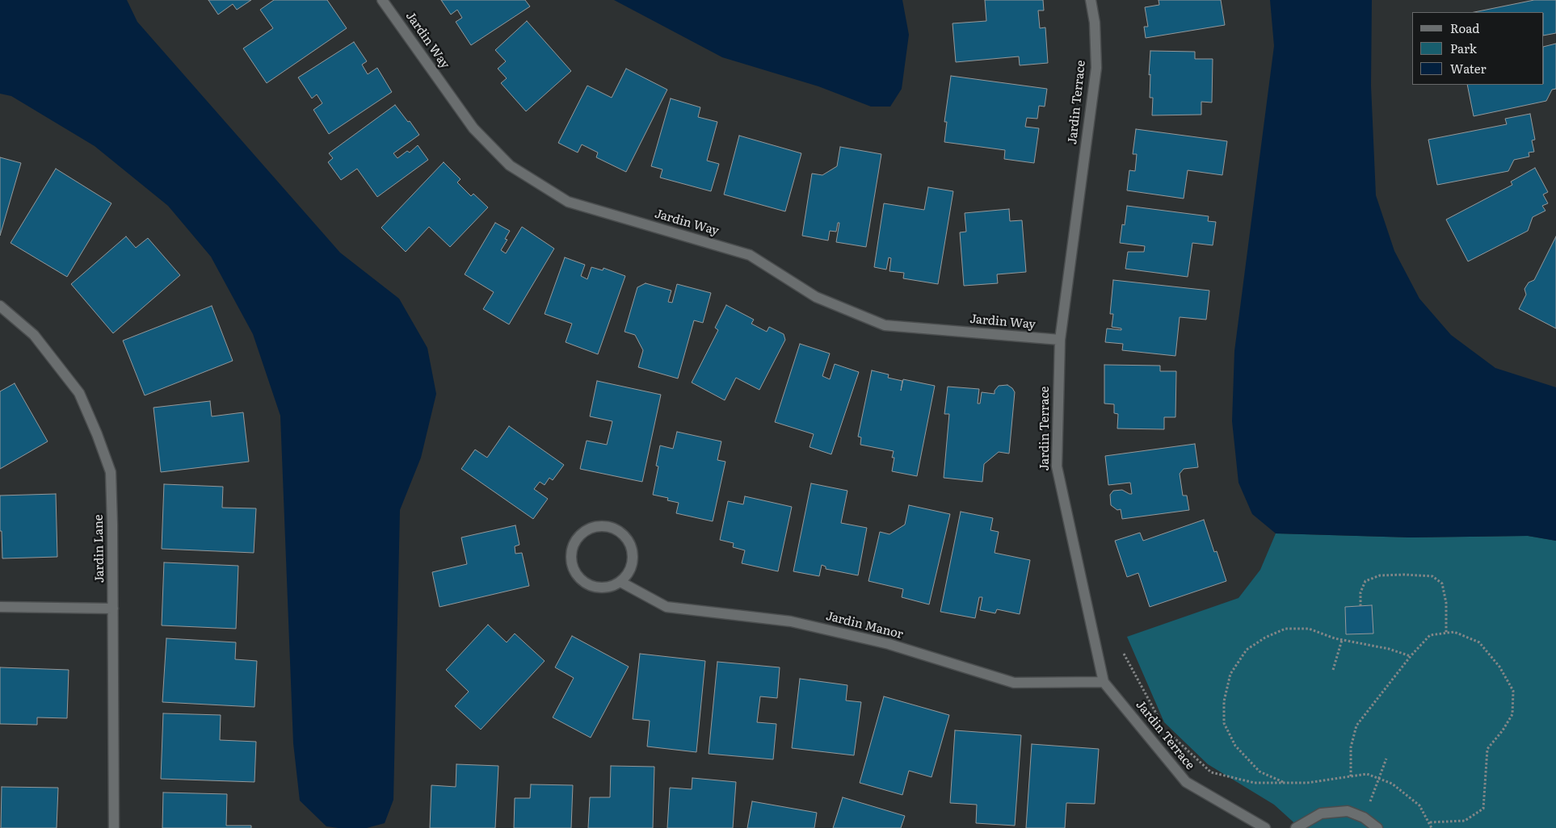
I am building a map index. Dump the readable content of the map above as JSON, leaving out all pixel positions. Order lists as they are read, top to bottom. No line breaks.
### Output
{"streets":{"street":["Jardin Way","Jardin Terrace","Jardin Lane","Jardin Manor"]},"crossings":[["Jardin Way","Jardin Terrace"],["Jardin Terrace","Jardin Manor"]],"legend":["Road","Park","Water"]}
